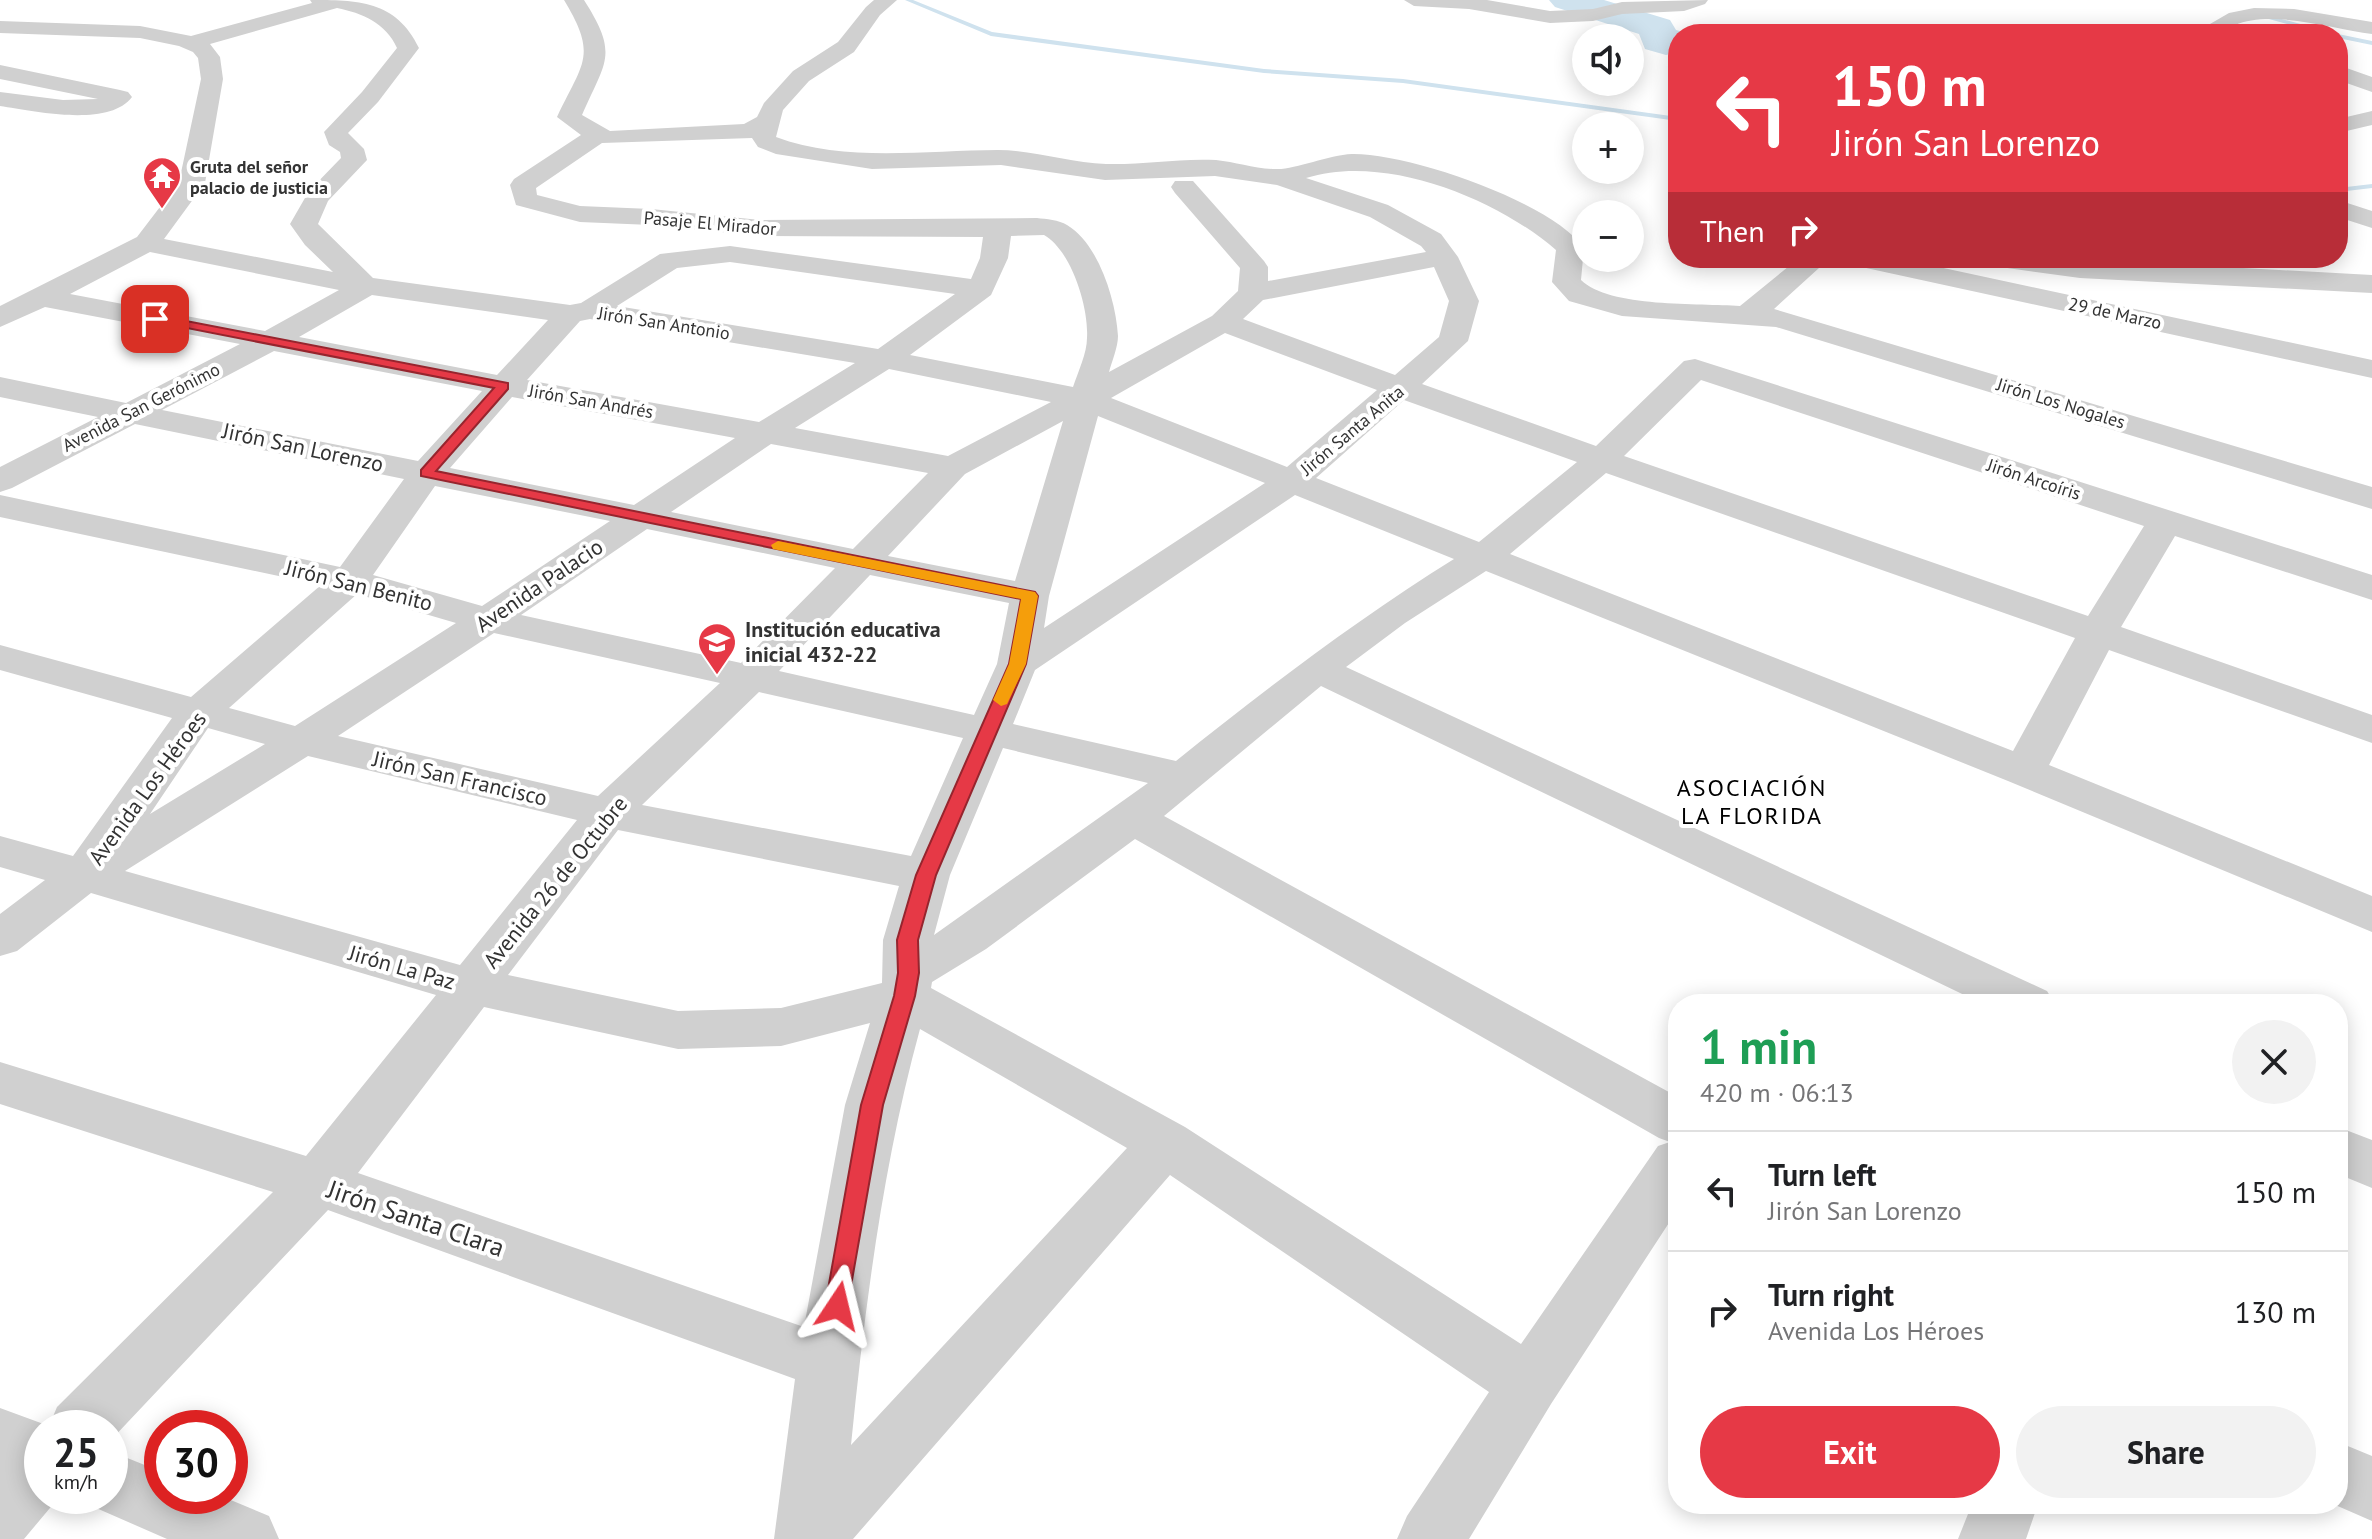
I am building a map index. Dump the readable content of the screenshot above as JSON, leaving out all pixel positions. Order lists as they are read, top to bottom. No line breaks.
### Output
{"streets":{"street":["Pasaje El Mirador","29 de Marzo","Jirón San Antonio","Jirón San Andrés","Jirón Los Nogales","Avenida San Gerónimo","Jirón Santa Anita","Jirón San Lorenzo","Jirón Arcoíris","Jirón San Benito","Avenida Palacio","Jirón San Francisco","Avenida Los Héroes","Avenida 26 de Octubre","Jirón La Paz","Jirón Santa Clara"]},"crossings":[["Jirón San Antonio","Avenida San Gerónimo"],["Jirón San Antonio","Jirón Santa Anita"],["Jirón San Antonio","Avenida Palacio"],["Jirón San Antonio","Avenida Los Héroes"],["Jirón San Antonio","Avenida 26 de Octubre"],["Jirón San Antonio","Jirón La Paz"],["Jirón San Andrés","Avenida San Gerónimo"],["Jirón San Andrés","Avenida Palacio"],["Jirón San Andrés","Avenida Los Héroes"],["Jirón San Andrés","Avenida 26 de Octubre"],["Jirón Los Nogales","Jirón Santa Anita"],["Avenida San Gerónimo","Jirón San Lorenzo"],["Jirón San Lorenzo","Avenida Palacio"],["Jirón San Lorenzo","Avenida Los Héroes"],["Jirón San Lorenzo","Avenida 26 de Octubre"],["Jirón Arcoíris","Jirón La Paz"],["Jirón San Benito","Avenida Palacio"],["Jirón San Benito","Avenida Los Héroes"],["Jirón San Benito","Avenida 26 de Octubre"],["Jirón San Benito","Jirón La Paz"],["Avenida Palacio","Jirón San Francisco"],["Avenida Palacio","Avenida Los Héroes"],["Avenida Palacio","Jirón La Paz"],["Jirón San Francisco","Avenida Los Héroes"],["Jirón San Francisco","Avenida 26 de Octubre"],["Avenida Los Héroes","Jirón La Paz"],["Avenida 26 de Octubre","Jirón La Paz"],["Avenida 26 de Octubre","Jirón Santa Clara"]],"districts":["ASOCIACIÓN LA FLORIDA"],"places":{"temple":["Gruta del señor palacio de justicia"],"school or university":["Institución educativa inicial 432-22"]},"page":{"map_buttons":["+","−"],"turn":["150 m","Jirón San Lorenzo"],"then":"Then","heading":["1 min","420 m · 06:13"],"list":[{"name":"Turn left","note":"Jirón San Lorenzo","value":"150 m"},{"name":"Turn right","note":"Avenida Los Héroes","value":"130 m"}],"buttons":["Exit","Share"],"speed":"25 km/h","limit":"30"}}
